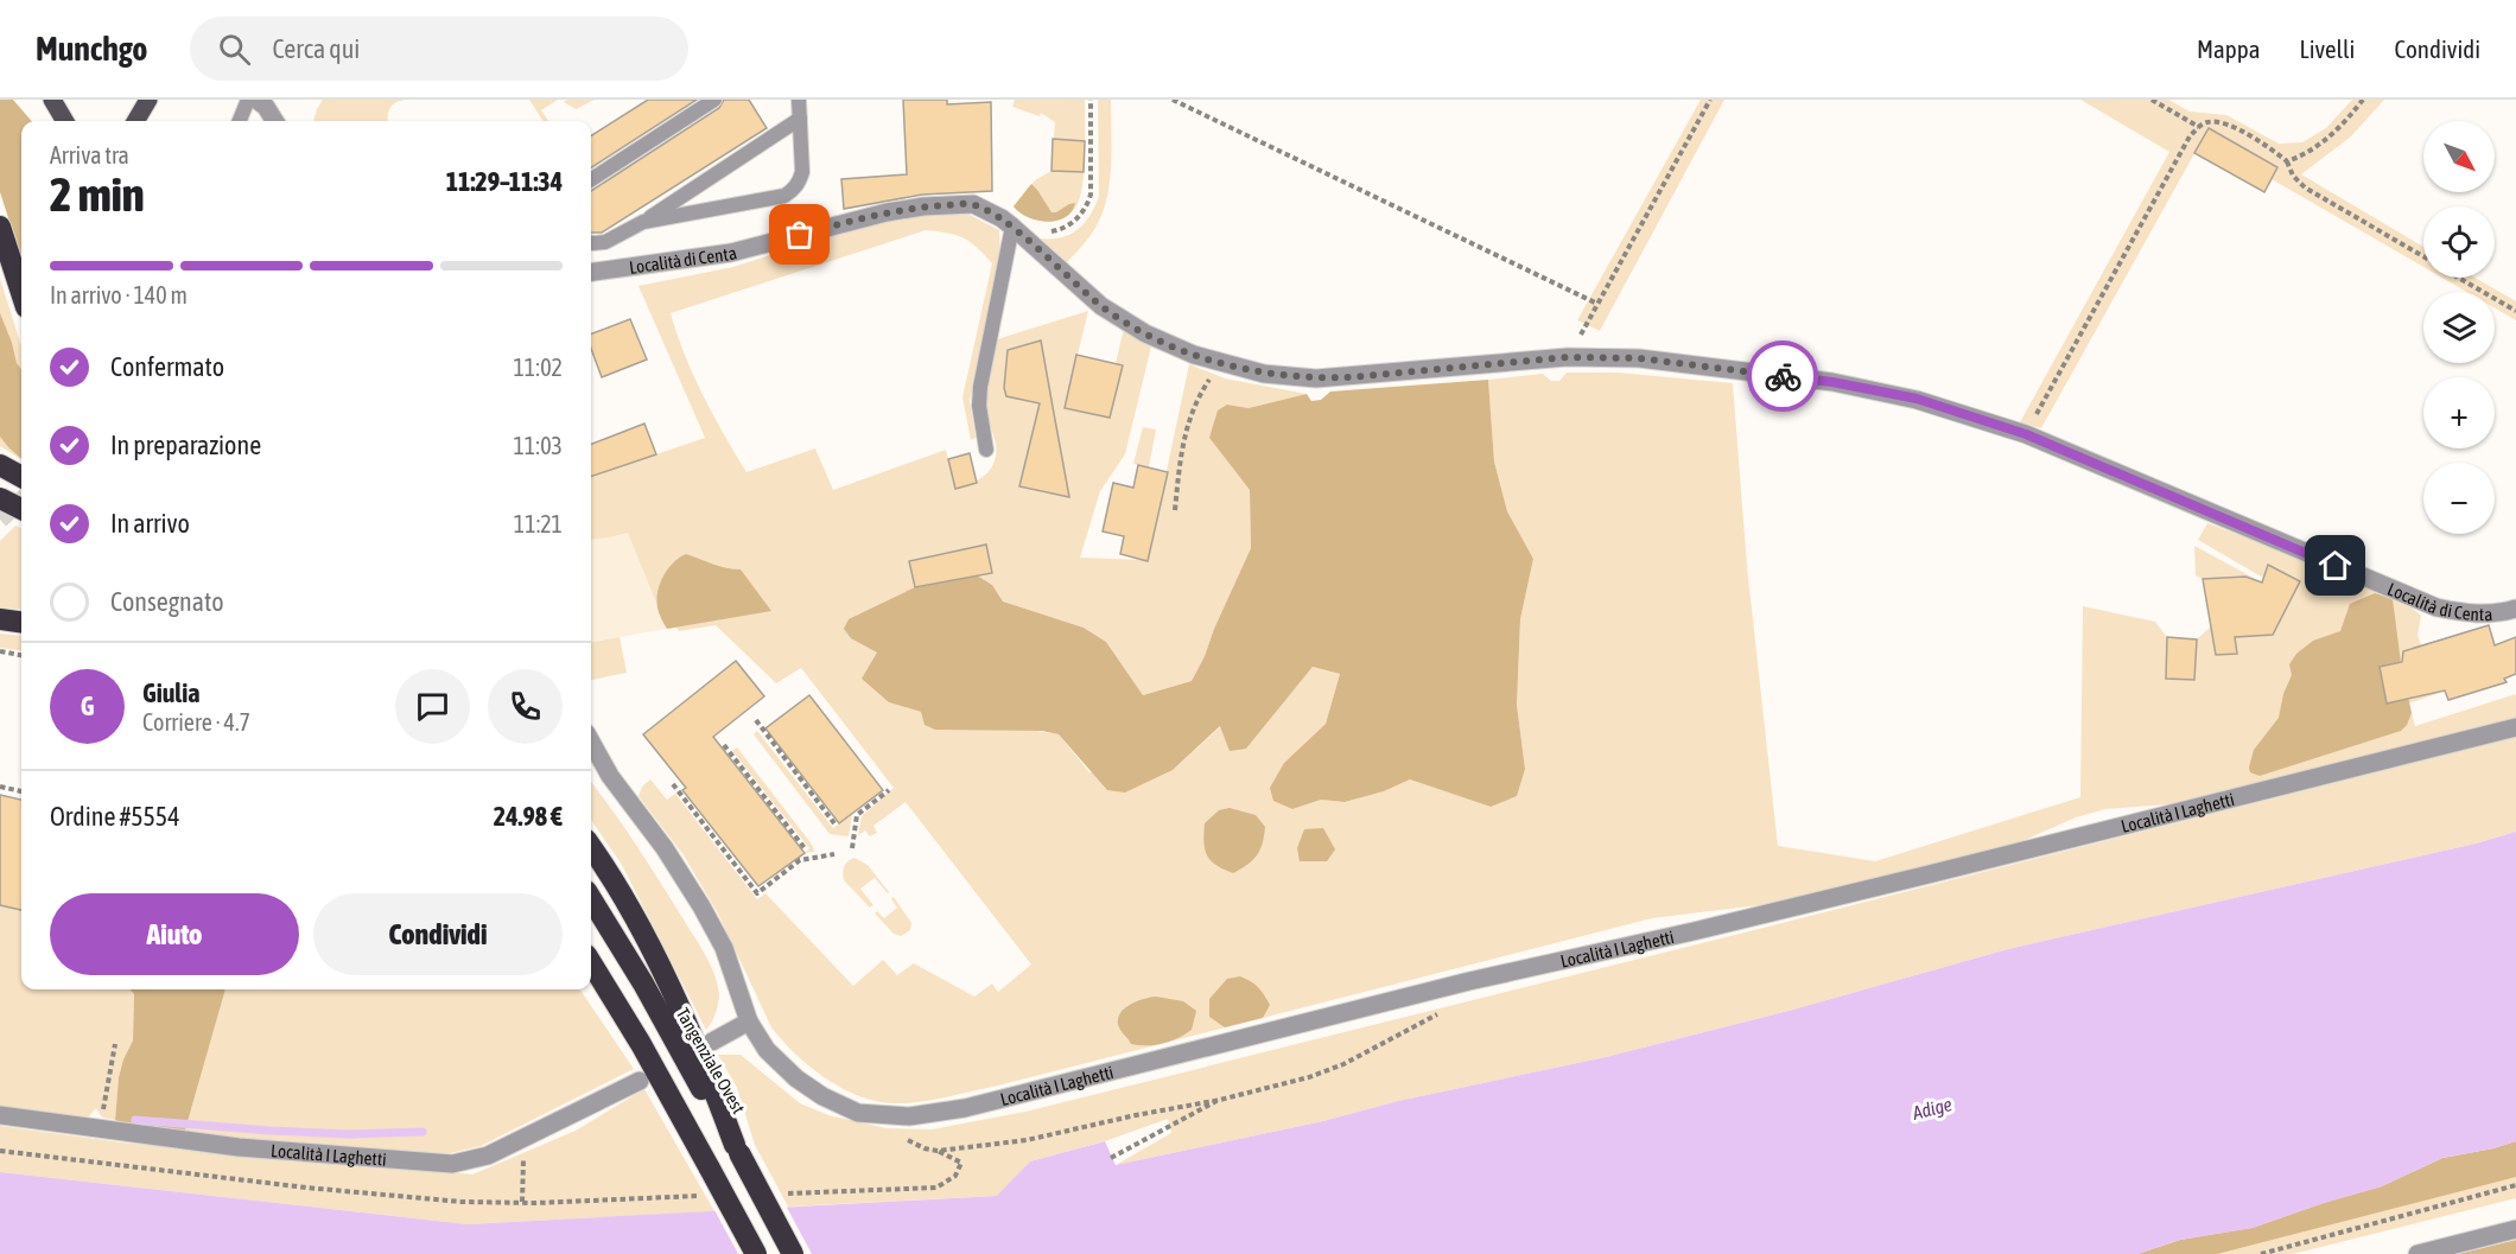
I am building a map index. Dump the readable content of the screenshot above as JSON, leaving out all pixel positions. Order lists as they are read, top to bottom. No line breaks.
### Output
{"streets":{"highway":["Tangenziale Ovest"],"street":["Località di Centa","Località I Laghetti"]},"water":["Adige"],"north":"bottom right","page":{"header":"Munchgo","search":"Cerca qui","nav":["Mappa","Livelli","Condividi"],"map_buttons":["+","−"],"heading":["2 min","Arriva tra","11:29–11:34"],"panel":["Giulia","Corriere · 4.7","Ordine #5554","24.98 €"],"bar":"In arrivo · 140 m","list":[["Confermato","11:02"],["In preparazione","11:03"],["In arrivo","11:21"],"Consegnato"],"round":"G","buttons":["Aiuto","Condividi"]}}
